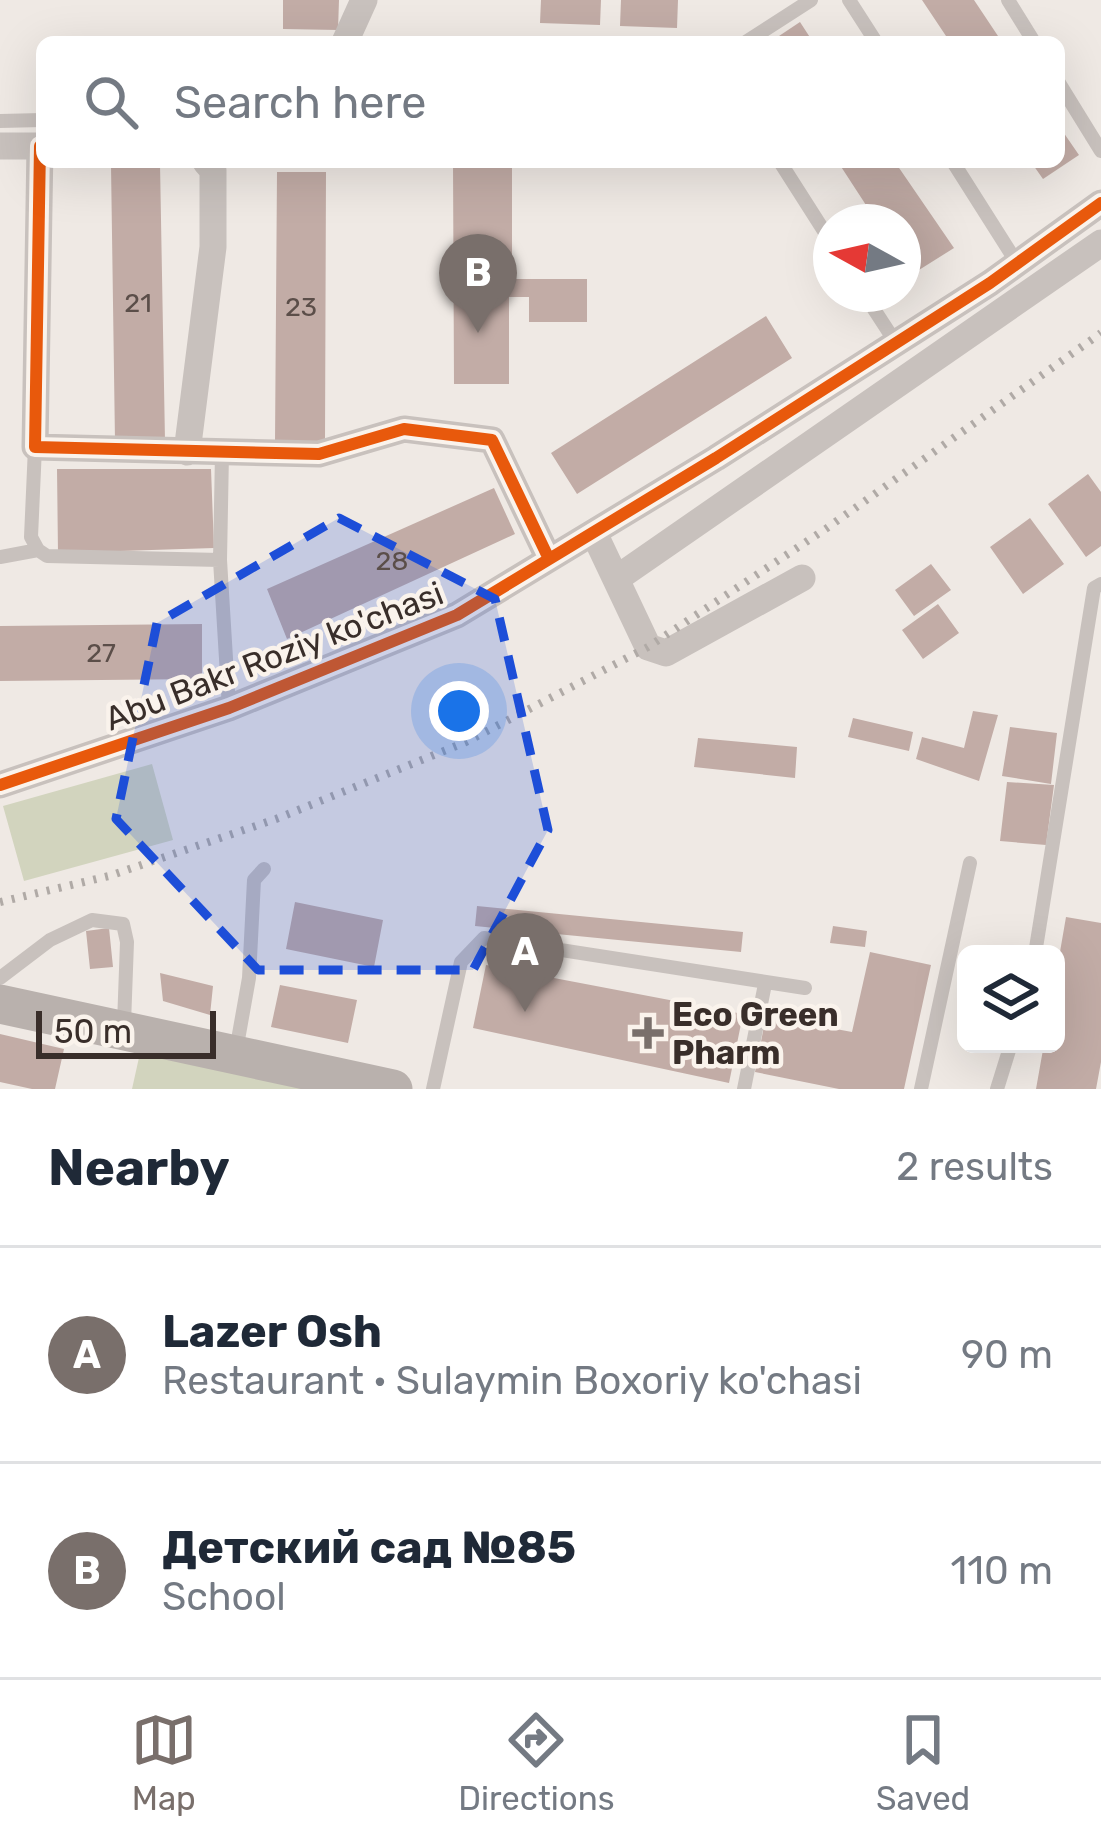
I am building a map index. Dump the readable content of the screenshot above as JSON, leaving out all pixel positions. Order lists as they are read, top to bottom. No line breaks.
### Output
{"streets":{"street":["Abu Bakr Roziy ko'chasi"]},"places":{"health":["Eco Green Pharm"]},"house_numbers":["21","23","28","27"],"scale_bar":"50 m","north":"left","page":{"search":"Search here","pins":["B","A"],"scale":"50 m","heading":["Nearby","2 results"],"list":[{"mark":"A","name":"Lazer Osh","note":"Restaurant · Sulaymin Boxoriy ko'chasi","value":"90 m"},{"mark":"B","name":"Детский сад №85","note":"School","value":"110 m"}],"nav":["Map","Directions","Saved"]}}
